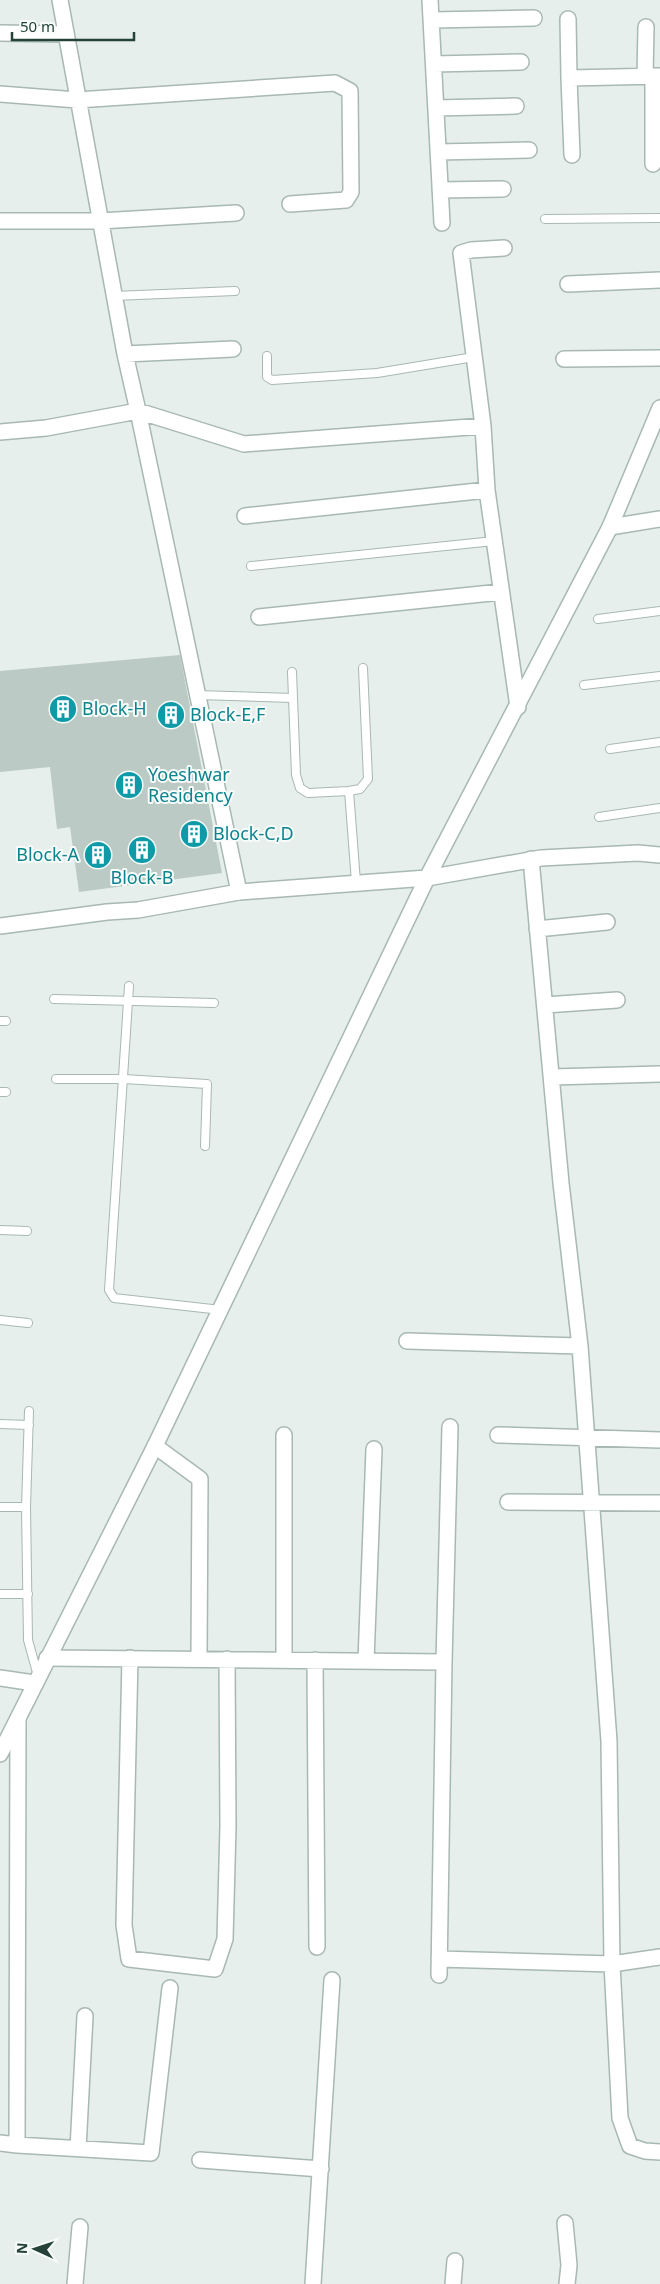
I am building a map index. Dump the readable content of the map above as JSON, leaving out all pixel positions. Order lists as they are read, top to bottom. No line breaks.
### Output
{"places":{"building":["Block-H","Block-E,F","Yoeshwar Residency","Block-C,D","Block-B","Block-A"]},"scale_bar":"50 m","north":"left"}
